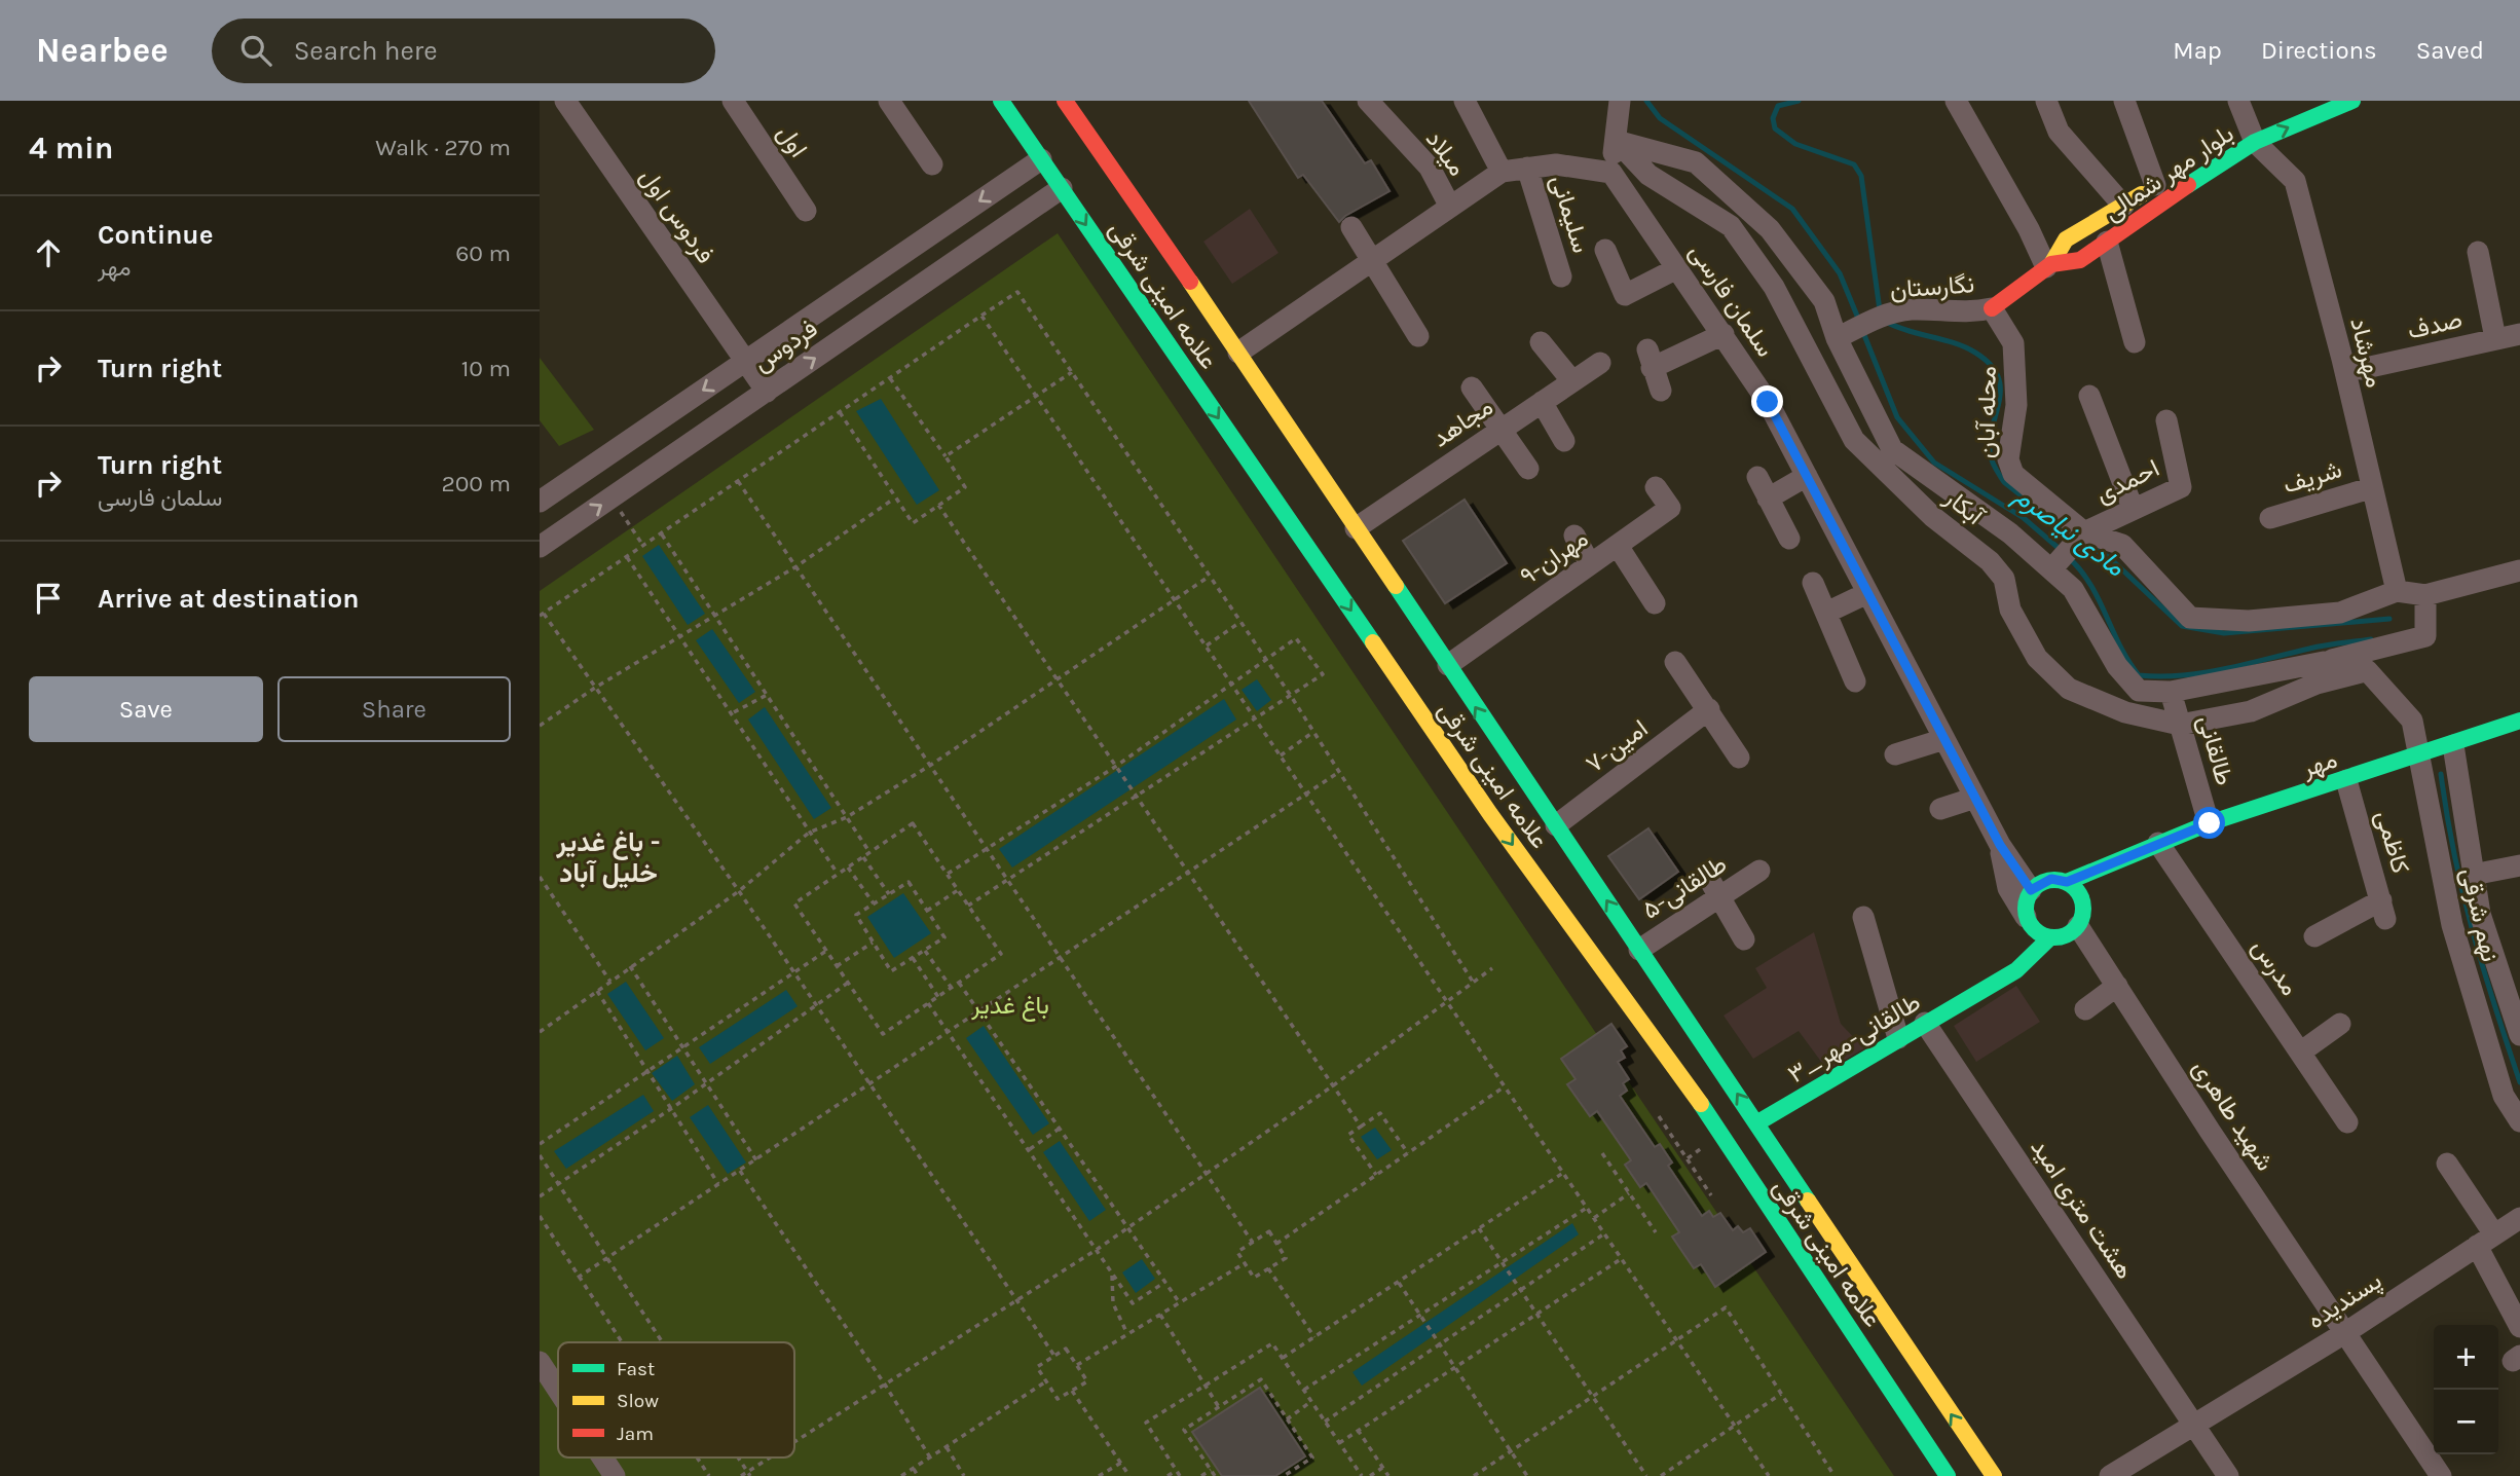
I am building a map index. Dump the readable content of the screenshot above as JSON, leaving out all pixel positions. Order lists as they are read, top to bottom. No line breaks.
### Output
{"streets":{"main road":["بلوار مهر شمالی","علامه امینی شرقی","مهر","۳_طالقانی-مهر"],"street":["اول","میلاد","سلیمانی","فردوس اول","نگارستان","سلمان فارسی","صدف","فردوس","مهرشاد","محله آبان","مجاهد","شریف","احمدی","آبکار","۹-مهران","۷-امین","طالقانی","کاظمی","۵-طالقانی","نهم شرقی","مدرس","شهید طاهری","هشت متری امید","پسندیده"]},"crossings":[["بلوار مهر شمالی","نگارستان"],["بلوار مهر شمالی","مهرشاد"],["بلوار مهر شمالی","محله آبان"],["فردوس اول","فردوس"],["نگارستان","محله آبان"],["نگارستان","آبکار"],["علامه امینی شرقی","فردوس"],["علامه امینی شرقی","مجاهد"],["علامه امینی شرقی","۹-مهران"],["علامه امینی شرقی","۷-امین"],["علامه امینی شرقی","۵-طالقانی"],["علامه امینی شرقی","۳_طالقانی-مهر"],["سلمان فارسی","مهر"],["سلمان فارسی","شهید طاهری"],["مهرشاد","شریف"],["محله آبان","احمدی"],["احمدی","آبکار"],["آبکار","طالقانی"],["طالقانی","مهر"],["مهر","کاظمی"],["مهر","نهم شرقی"],["مهر","مدرس"],["مهر","شهید طاهری"],["۳_طالقانی-مهر","هشت متری امید"],["شهید طاهری","پسندیده"],["هشت متری امید","پسندیده"]],"districts":["باغ غدیر - خلیل آباد"],"water":["مادی نیاصرم"],"parks":["باغ غدیر"],"legend":["Fast","Slow","Jam"],"page":{"header":"Nearbee","search":"Search here","nav":["Map","Directions","Saved"],"heading":["4 min","Walk · 270 m"],"list":[["Continue","مهر","60 m"],["Turn right","10 m"],["Turn right","سلمان فارسی","200 m"],"Arrive at destination"],"buttons":["Save","Share"],"map_buttons":["+","−"]}}
